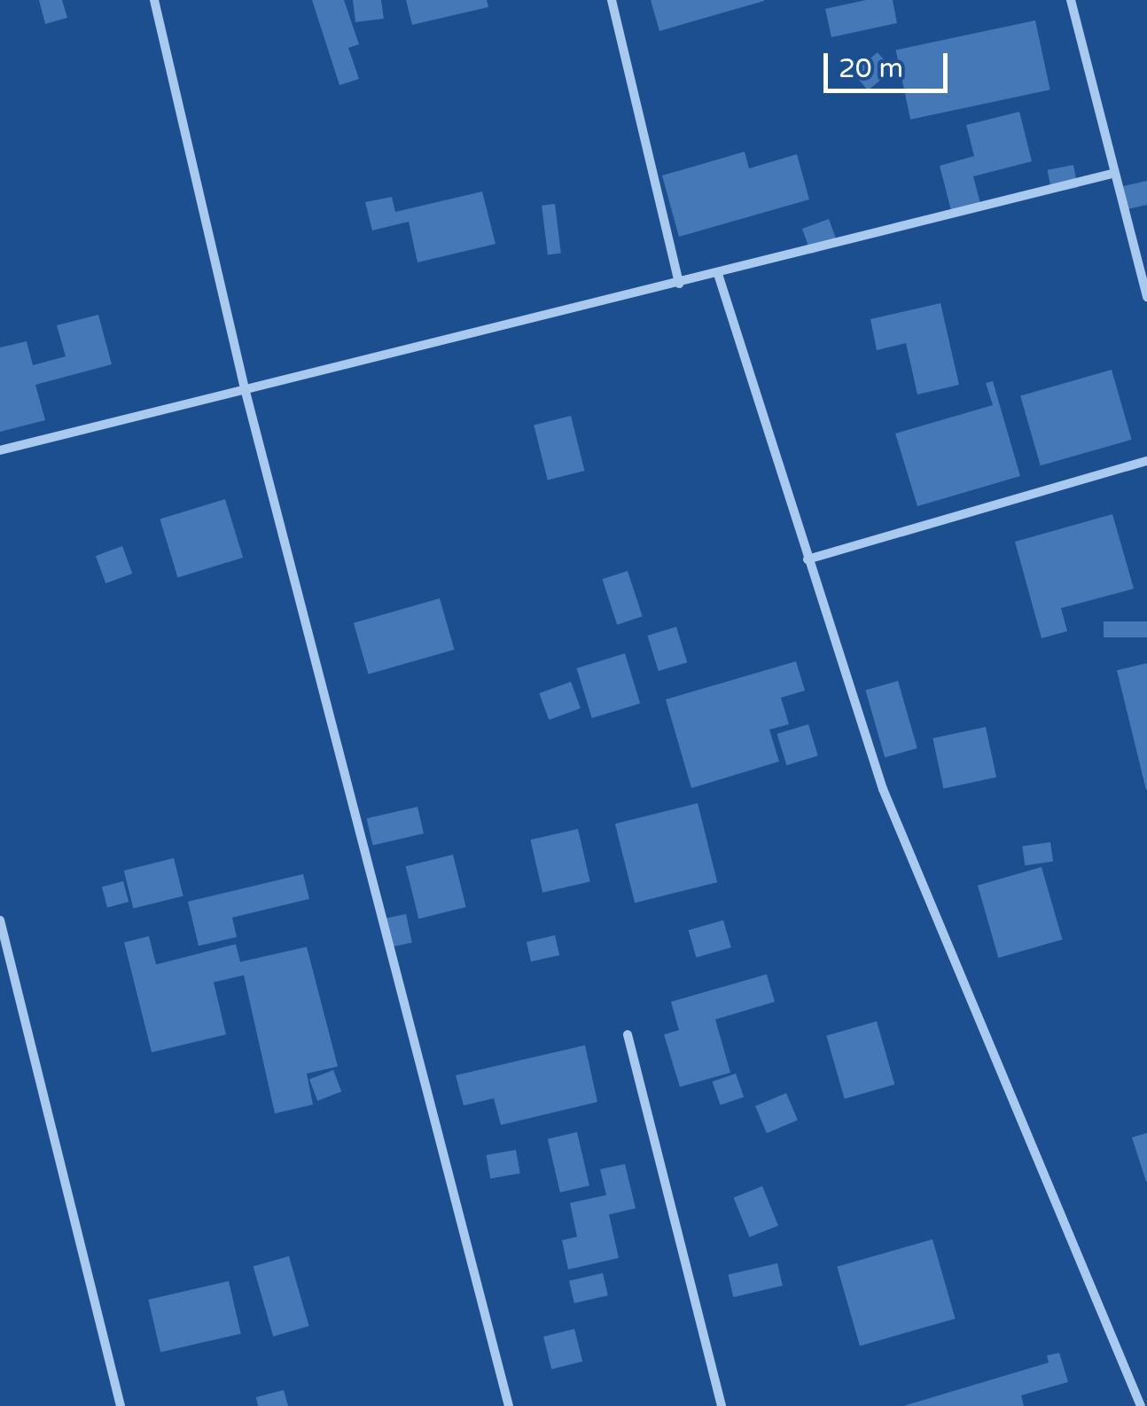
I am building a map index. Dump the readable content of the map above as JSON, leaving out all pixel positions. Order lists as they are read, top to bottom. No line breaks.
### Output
{"scale_bar":"20 m"}
